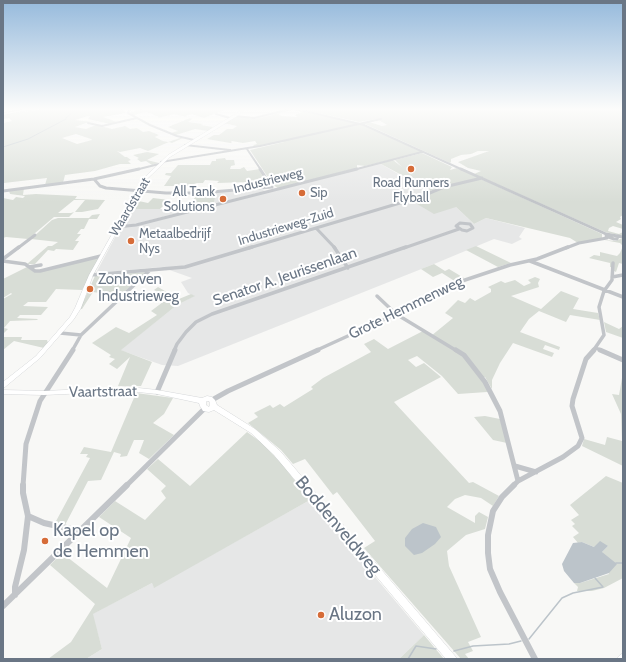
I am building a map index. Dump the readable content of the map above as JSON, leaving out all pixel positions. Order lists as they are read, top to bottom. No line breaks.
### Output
{"streets":{"street":["Industrieweg","Waardstraat","Industrieweg-Zuid","Senator A. Jeurissenlaan","Grote Hemmenweg","Vaartstraat","Boddenveldweg"]},"crossings":[["Industrieweg","Waardstraat"],["Waardstraat","Industrieweg-Zuid"],["Senator A. Jeurissenlaan","Vaartstraat"],["Grote Hemmenweg","Vaartstraat"],["Grote Hemmenweg","Boddenveldweg"],["Vaartstraat","Boddenveldweg"]],"places":["Road Runners Flyball","Sip","All Tank Solutions","Metaalbedrijf Nys","Zonhoven Industrieweg","Kapel op de Hemmen","Aluzon"]}
